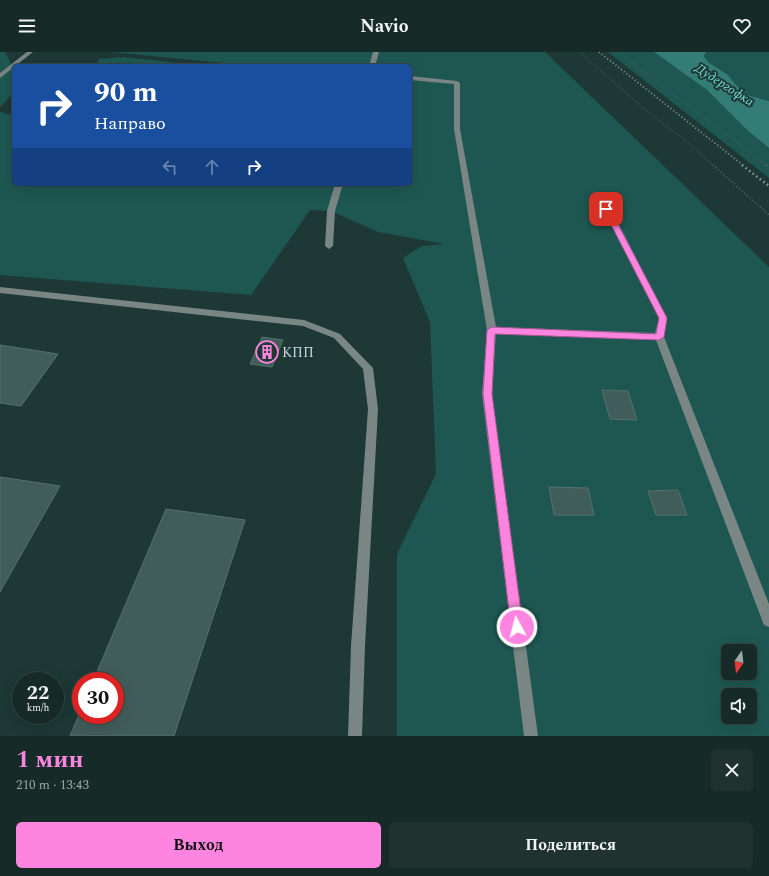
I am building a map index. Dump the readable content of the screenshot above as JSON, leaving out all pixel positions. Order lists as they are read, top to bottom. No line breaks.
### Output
{"water":["Дудергофка"],"places":{"building":["КПП"]},"north":"bottom","page":{"header":"Navio","turn":["90 m","Направо"],"speed":"22 km/h","limit":"30","heading":["1 мин","210 m · 13:43"],"buttons":["Выход","Поделиться"]}}
